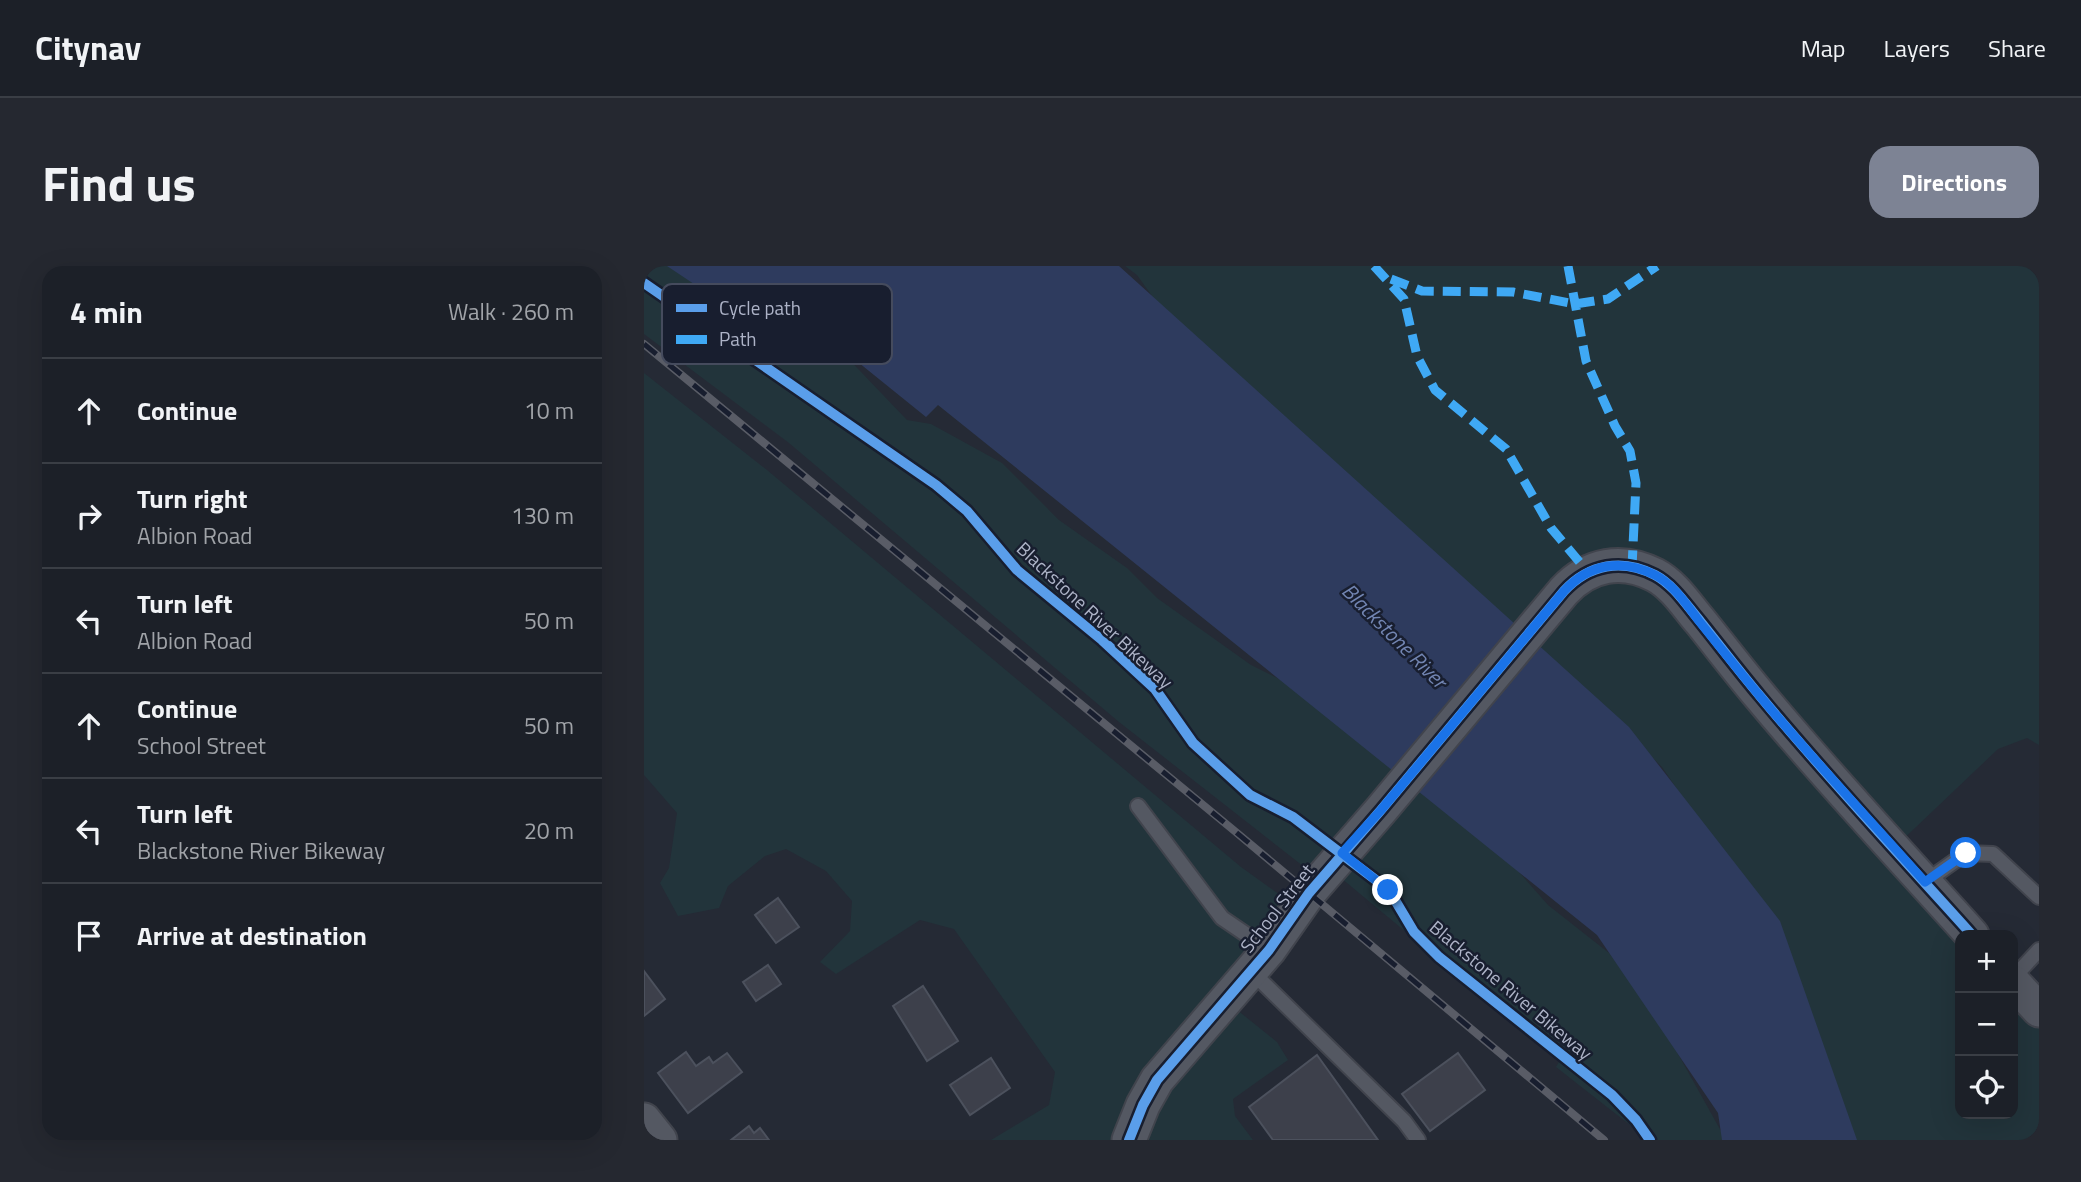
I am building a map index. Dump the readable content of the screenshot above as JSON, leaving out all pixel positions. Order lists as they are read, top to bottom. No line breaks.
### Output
{"streets":{"street":["School Street"],"cycle path":["Blackstone River Bikeway"]},"water":["Blackstone River"],"legend":["Cycle path","Path"],"page":{"header":"Citynav","nav":["Map","Layers","Share"],"title":"Find us","buttons":"Directions","heading":["4 min","Walk · 260 m"],"list":[["Continue","10 m"],["Turn right","Albion Road","130 m"],["Turn left","Albion Road","50 m"],["Continue","School Street","50 m"],["Turn left","Blackstone River Bikeway","20 m"],"Arrive at destination"],"map_buttons":["+","−"]}}
